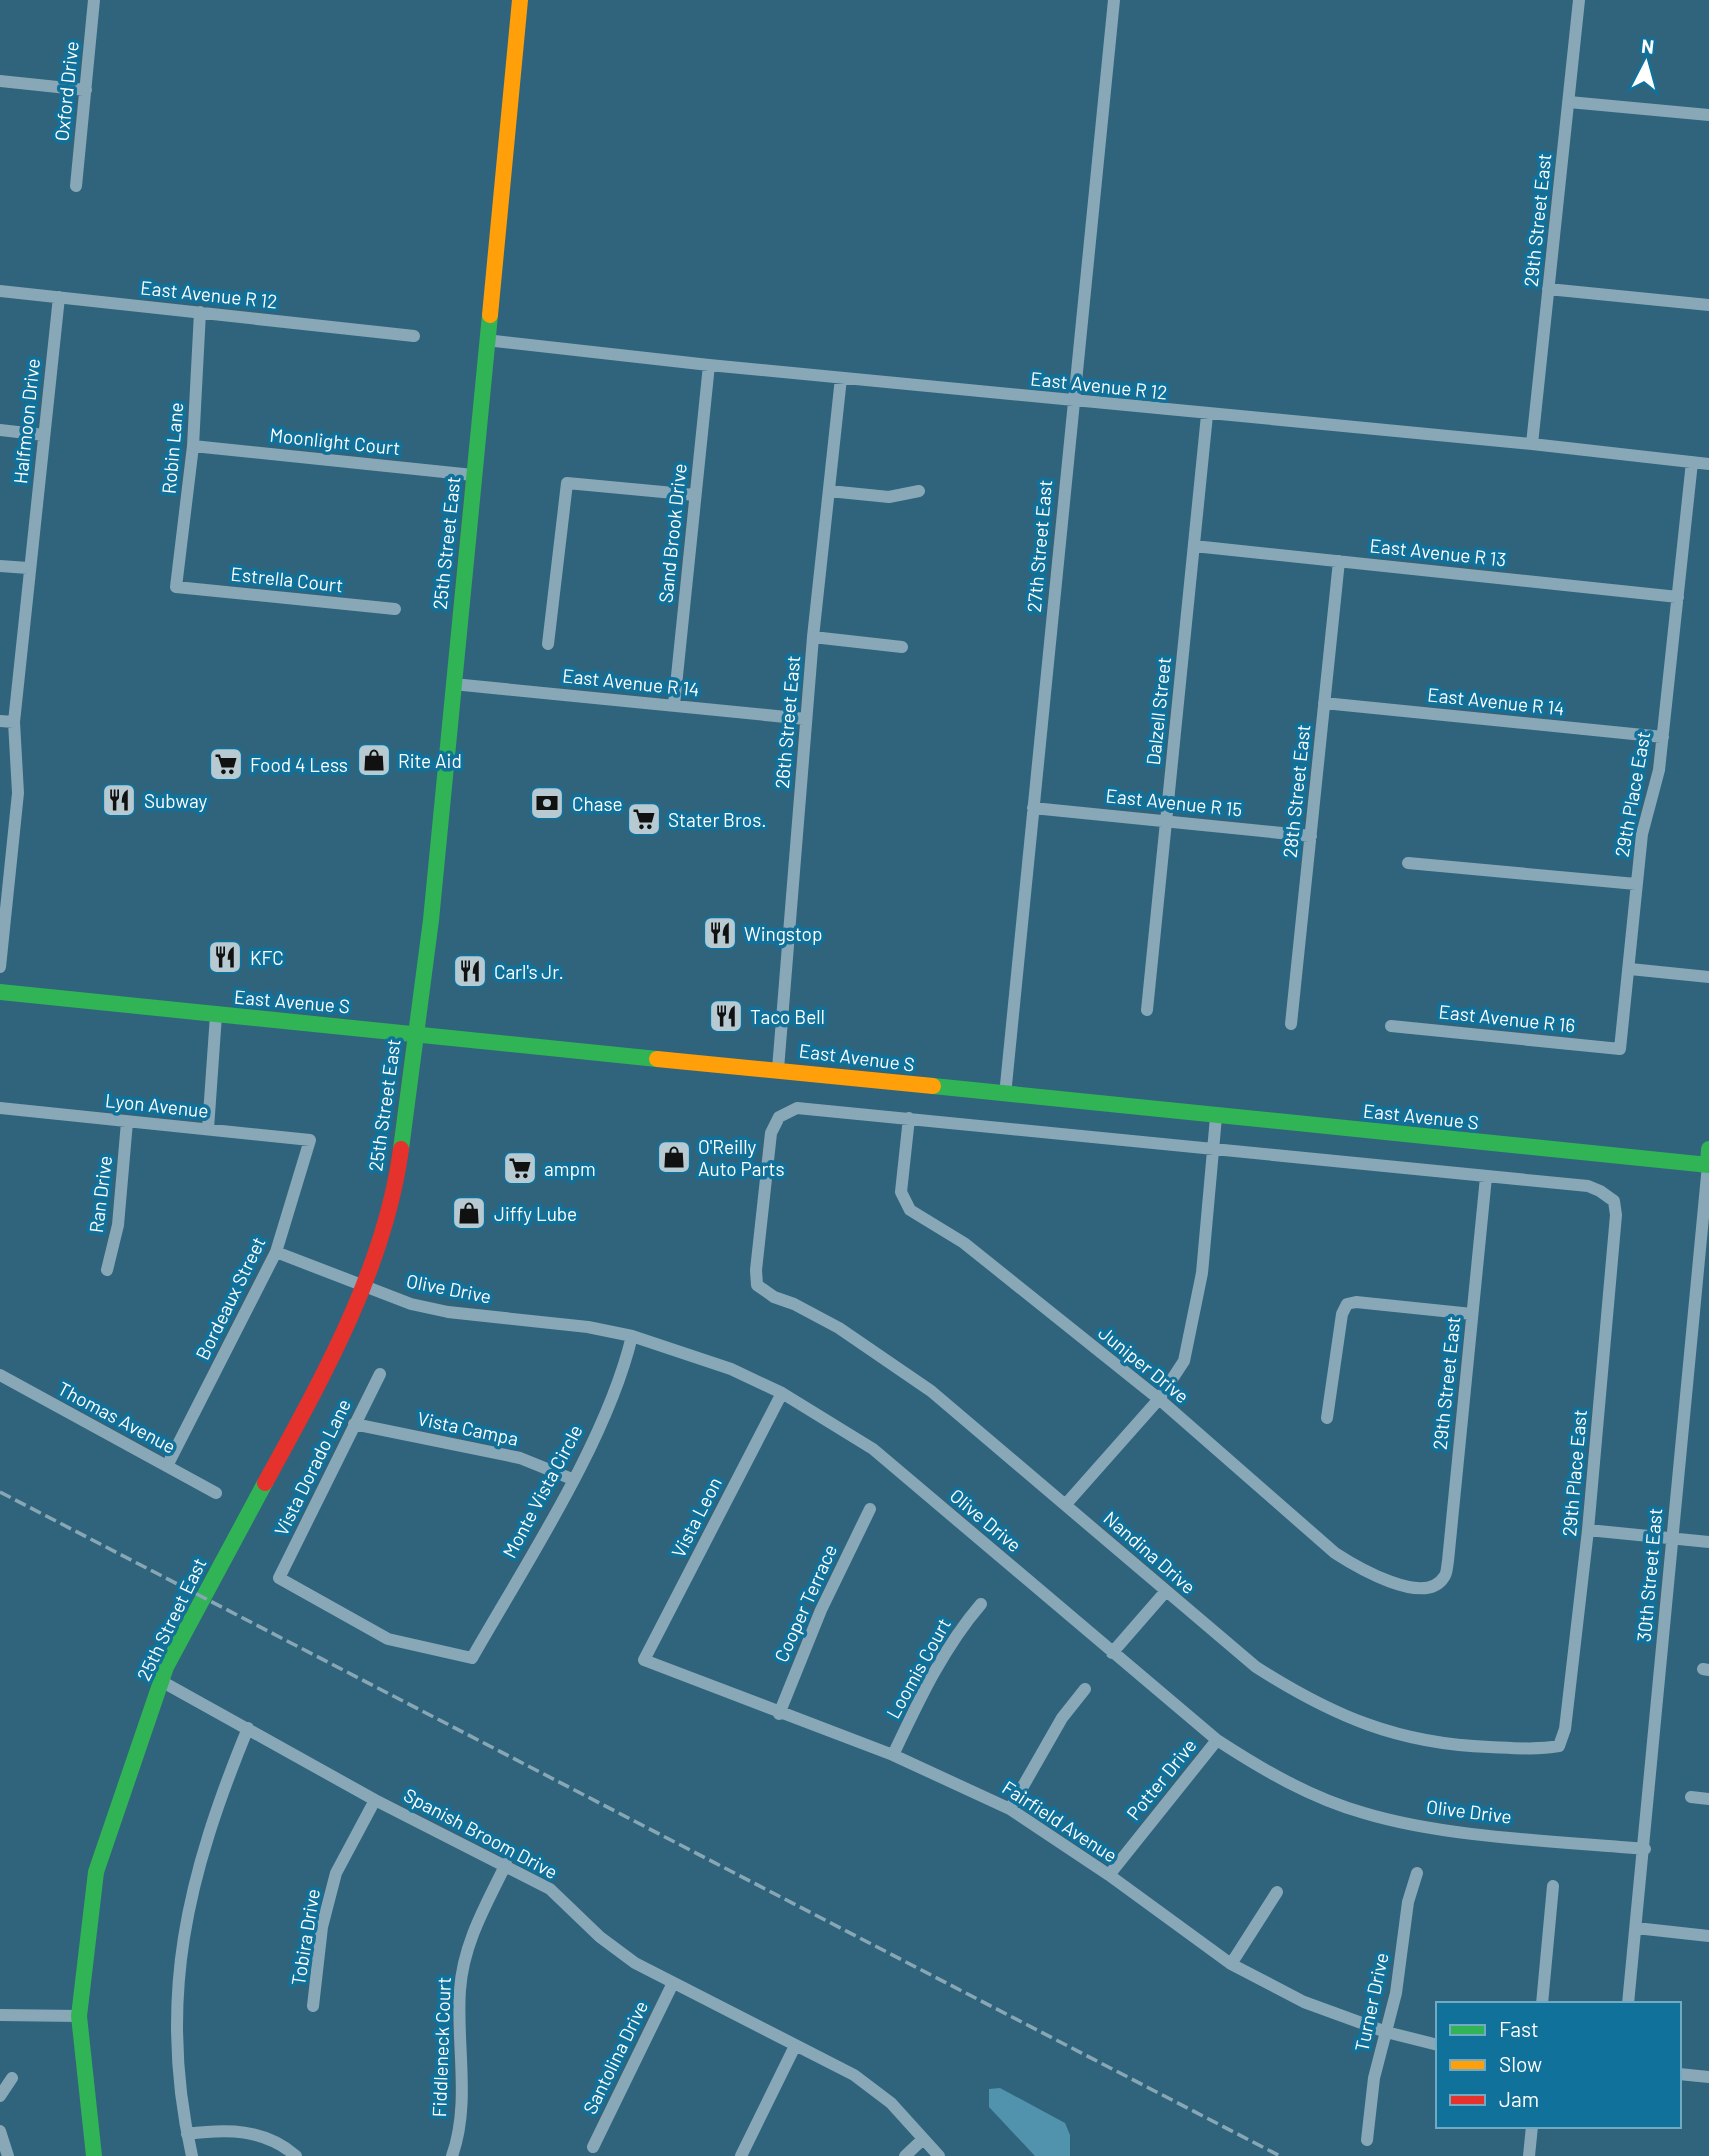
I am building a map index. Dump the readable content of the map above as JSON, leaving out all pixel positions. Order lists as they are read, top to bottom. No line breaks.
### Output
{"streets":{"main road":["25th Street East","East Avenue S"],"street":["Oxford Drive","29th Street East","East Avenue R 12","Halfmoon Drive","Moonlight Court","Robin Lane","Sand Brook Drive","27th Street East","East Avenue R 13","Estrella Court","East Avenue R 14","Dalzell Street","26th Street East","28th Street East","29th Place East","East Avenue R 15","East Avenue R 16","Lyon Avenue","Ran Drive","Olive Drive","Bordeaux Street","Juniper Drive","Thomas Avenue","Vista Campa","Vista Dorado Lane","Monte Vista Circle","Vista Leon","Nandina Drive","30th Street East","Cooper Terrace","Loomis Court","Potter Drive","Fairfield Avenue","Spanish Broom Drive","Tobira Drive","Turner Drive","Fiddleneck Court","Santolina Drive"]},"crossings":[["29th Street East","East Avenue R 12"],["29th Street East","29th Place East"],["29th Street East","Juniper Drive"],["East Avenue R 12","Halfmoon Drive"],["East Avenue R 12","Robin Lane"],["East Avenue R 12","Sand Brook Drive"],["East Avenue R 12","25th Street East"],["East Avenue R 12","27th Street East"],["East Avenue R 12","Dalzell Street"],["East Avenue R 12","26th Street East"],["East Avenue R 12","29th Place East"],["Moonlight Court","Robin Lane"],["Moonlight Court","25th Street East"],["Robin Lane","Estrella Court"],["Sand Brook Drive","East Avenue R 14"],["25th Street East","East Avenue R 14"],["25th Street East","East Avenue S"],["25th Street East","Olive Drive"],["25th Street East","Spanish Broom Drive"],["27th Street East","East Avenue R 15"],["27th Street East","East Avenue S"],["East Avenue R 13","Dalzell Street"],["East Avenue R 13","28th Street East"],["East Avenue R 13","29th Place East"],["East Avenue R 14","26th Street East"],["East Avenue R 14","28th Street East"],["East Avenue R 14","29th Place East"],["Dalzell Street","East Avenue R 15"],["26th Street East","East Avenue S"],["28th Street East","East Avenue R 15"],["29th Place East","East Avenue R 16"],["29th Place East","Nandina Drive"],["East Avenue S","30th Street East"],["Lyon Avenue","Ran Drive"],["Lyon Avenue","Bordeaux Street"],["Olive Drive","Bordeaux Street"],["Olive Drive","Monte Vista Circle"],["Olive Drive","Vista Leon"],["Olive Drive","30th Street East"],["Olive Drive","Potter Drive"],["Bordeaux Street","Thomas Avenue"],["Juniper Drive","Nandina Drive"],["Vista Campa","Vista Dorado Lane"],["Vista Campa","Monte Vista Circle"],["Vista Dorado Lane","Monte Vista Circle"],["Vista Leon","Fairfield Avenue"],["Cooper Terrace","Fairfield Avenue"],["Loomis Court","Fairfield Avenue"],["Potter Drive","Fairfield Avenue"],["Fairfield Avenue","Turner Drive"],["Spanish Broom Drive","Tobira Drive"],["Spanish Broom Drive","Fiddleneck Court"],["Spanish Broom Drive","Santolina Drive"]],"places":{"shop":["Rite Aid","O'Reilly Auto Parts","Jiffy Lube"],"supermarket":["Food 4 Less","Stater Bros.","ampm"],"restaurant":["Subway","Wingstop","KFC","Carl's Jr.","Taco Bell"],"bank":["Chase"]},"legend":["Fast","Slow","Jam"],"north":"top"}
